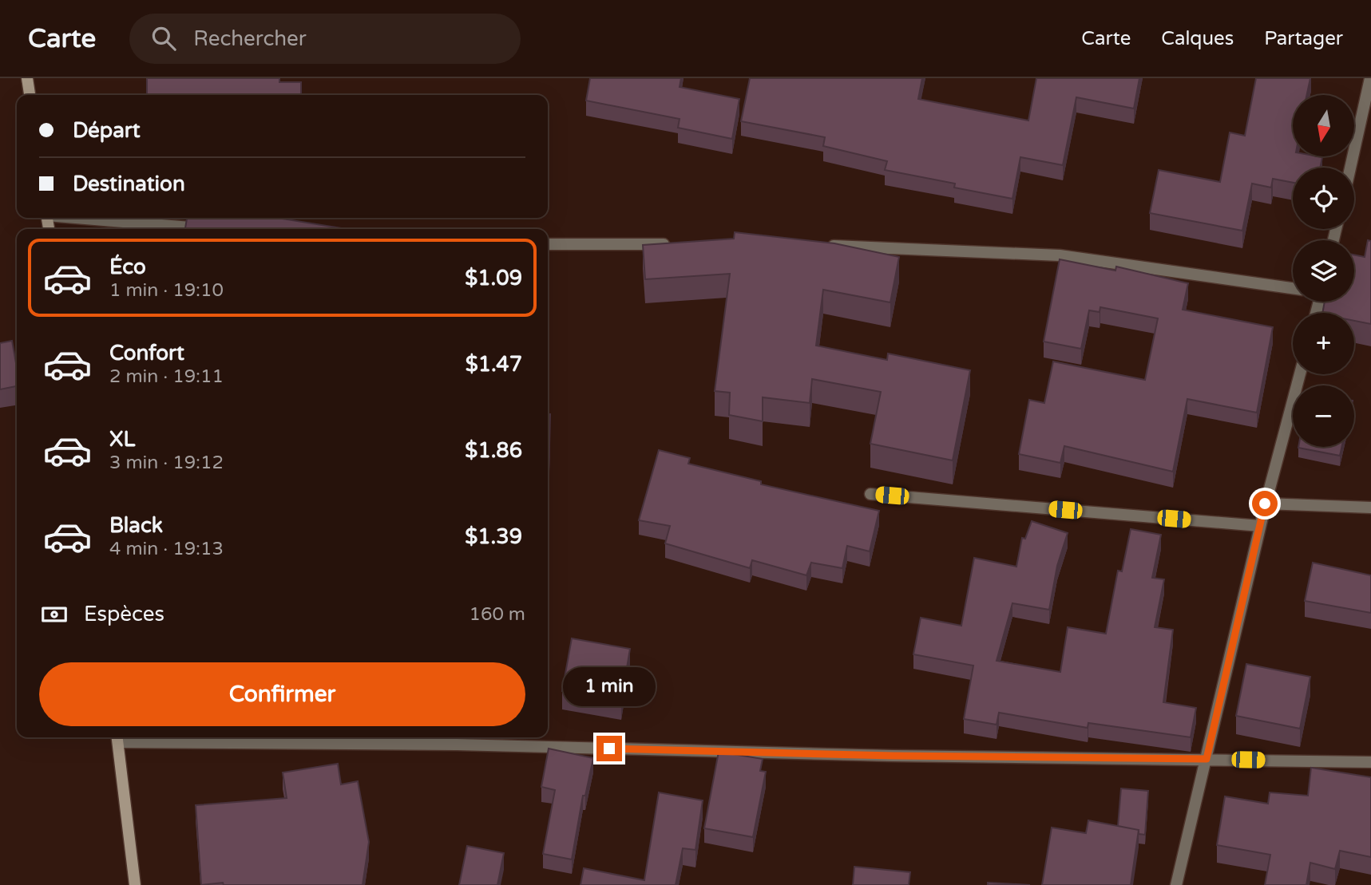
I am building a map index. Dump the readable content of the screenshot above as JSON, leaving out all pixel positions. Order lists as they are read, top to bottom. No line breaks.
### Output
{"north":"bottom","page":{"header":"Carte","search":"Rechercher","nav":["Carte","Calques","Partager"],"map_buttons":["+","−"],"banner":["Départ","Destination"],"list":[{"name":"Éco","note":"1 min · 19:10","value":"$1.09"},{"name":"Confort","note":"2 min · 19:11","value":"$1.47"},{"name":"XL","note":"3 min · 19:12","value":"$1.86"},{"name":"Black","note":"4 min · 19:13","value":"$1.39"}],"pay":["Espèces","160 m"],"buttons":"Confirmer","bubble":"1 min"}}
